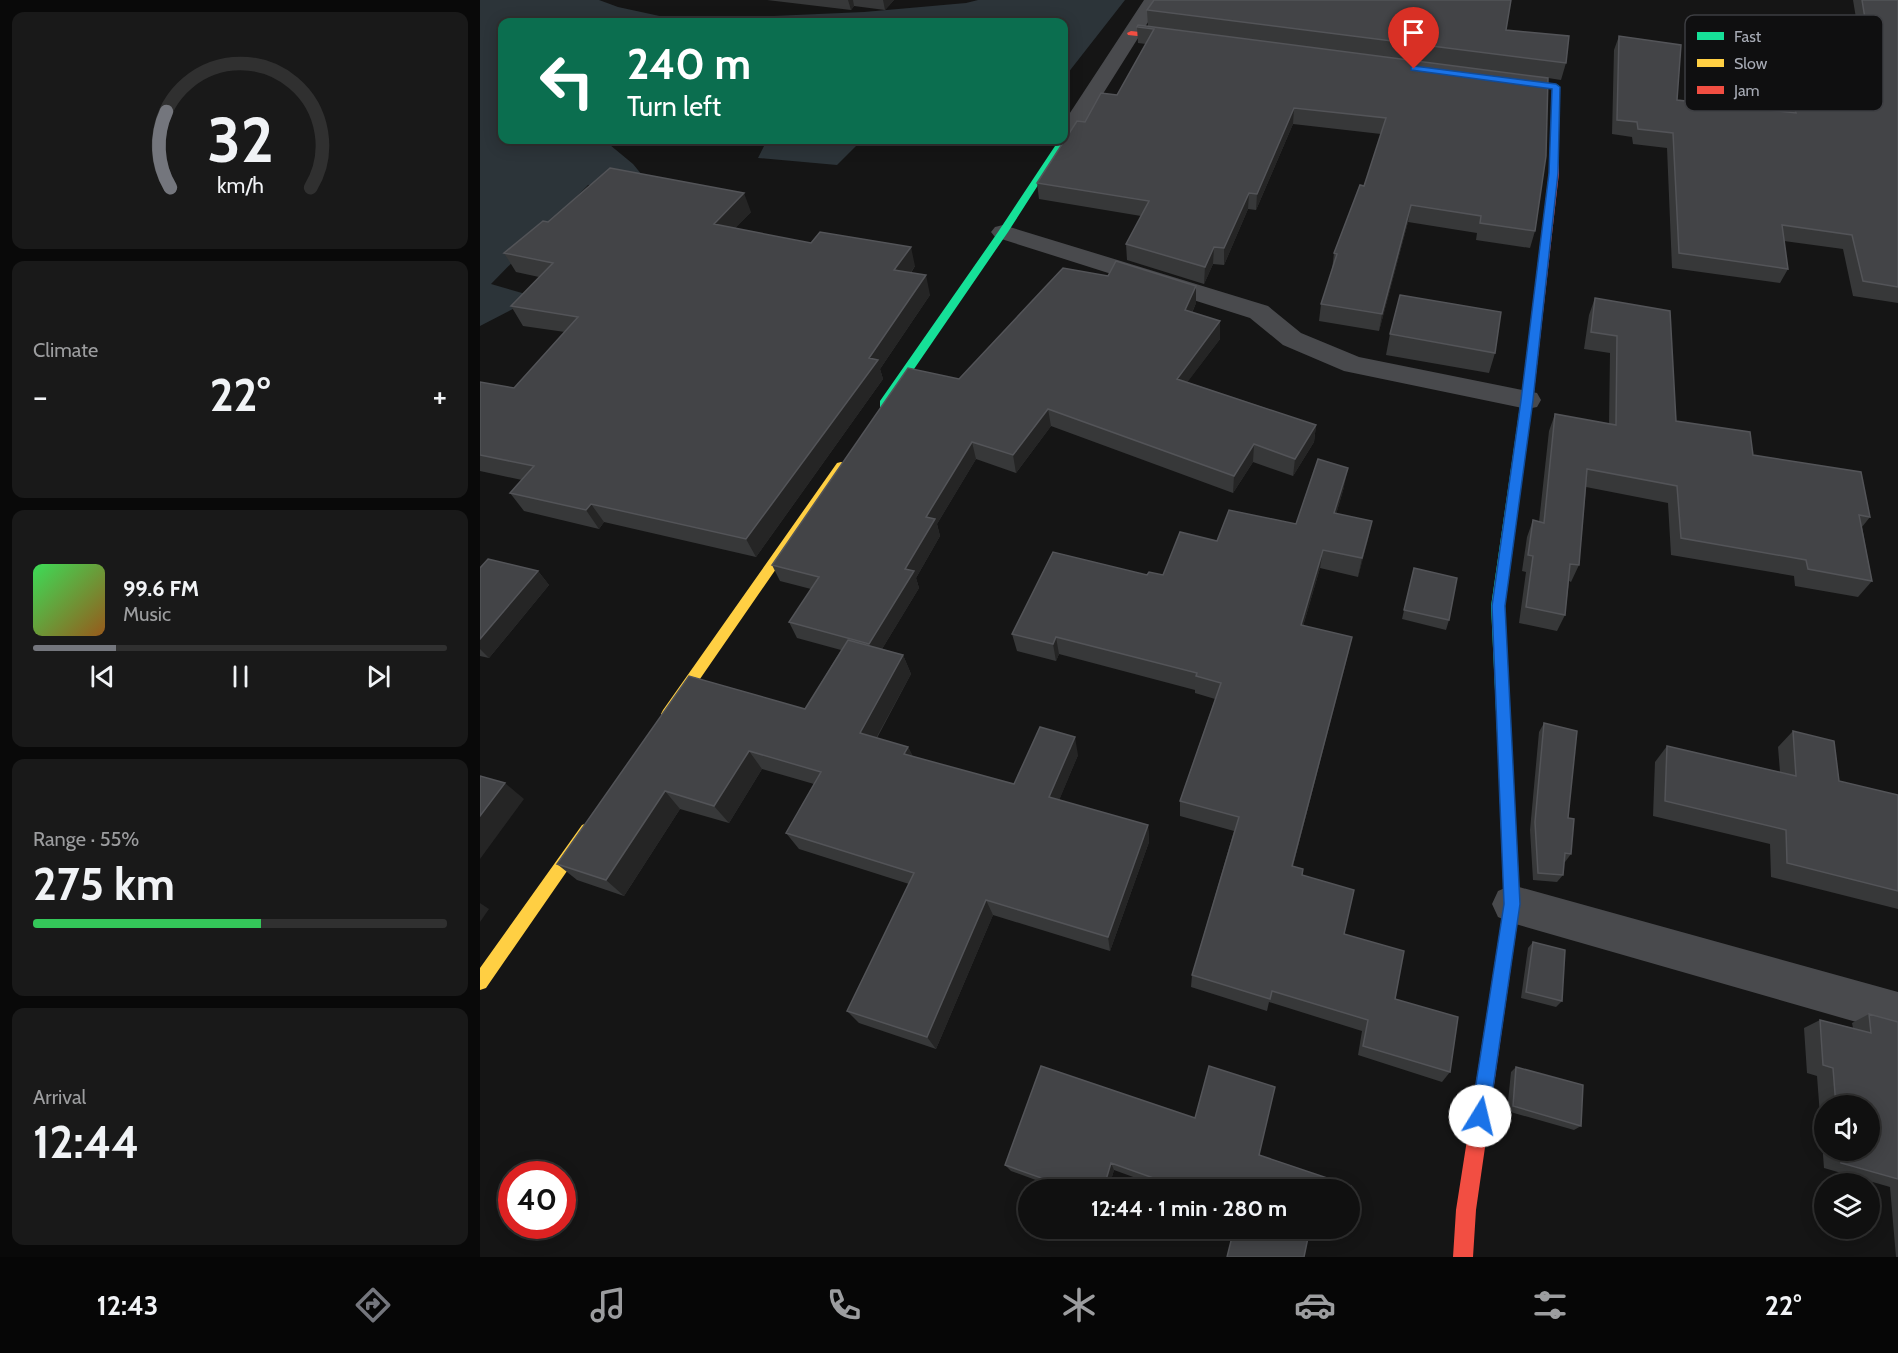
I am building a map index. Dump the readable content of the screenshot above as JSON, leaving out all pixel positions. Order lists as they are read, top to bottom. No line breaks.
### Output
{"legend":["Fast","Slow","Jam"],"page":{"turn":["240 m","Turn left"],"tile":["Climate",["Range · 55%","275 km"],["Arrival","12:44"]],"heat":["−","22°","+"],"song":["99.6 FM","Music"],"limit":"40","trip":"12:44 · 1 min · 280 m","tabs":["12:43","22°"],"gauge":["32","km/h"]}}
